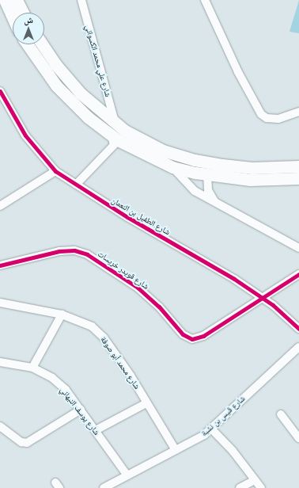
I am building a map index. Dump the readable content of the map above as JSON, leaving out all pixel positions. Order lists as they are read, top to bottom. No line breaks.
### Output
{"streets":{"street":["شارع علي محمد الكسواني","شارع الطفيل بن النعمان","شارع قويدر خريسات","شارع محمد أبو صوفة","شارع يوسف النبهاني","شارع قيس بن نشبة"]},"crossings":[["شارع الطفيل بن النعمان","شارع قويدر خريسات"],["شارع محمد أبو صوفة","شارع قيس بن نشبة"],["شارع يوسف النبهاني","شارع قيس بن نشبة"]],"north":"top"}
